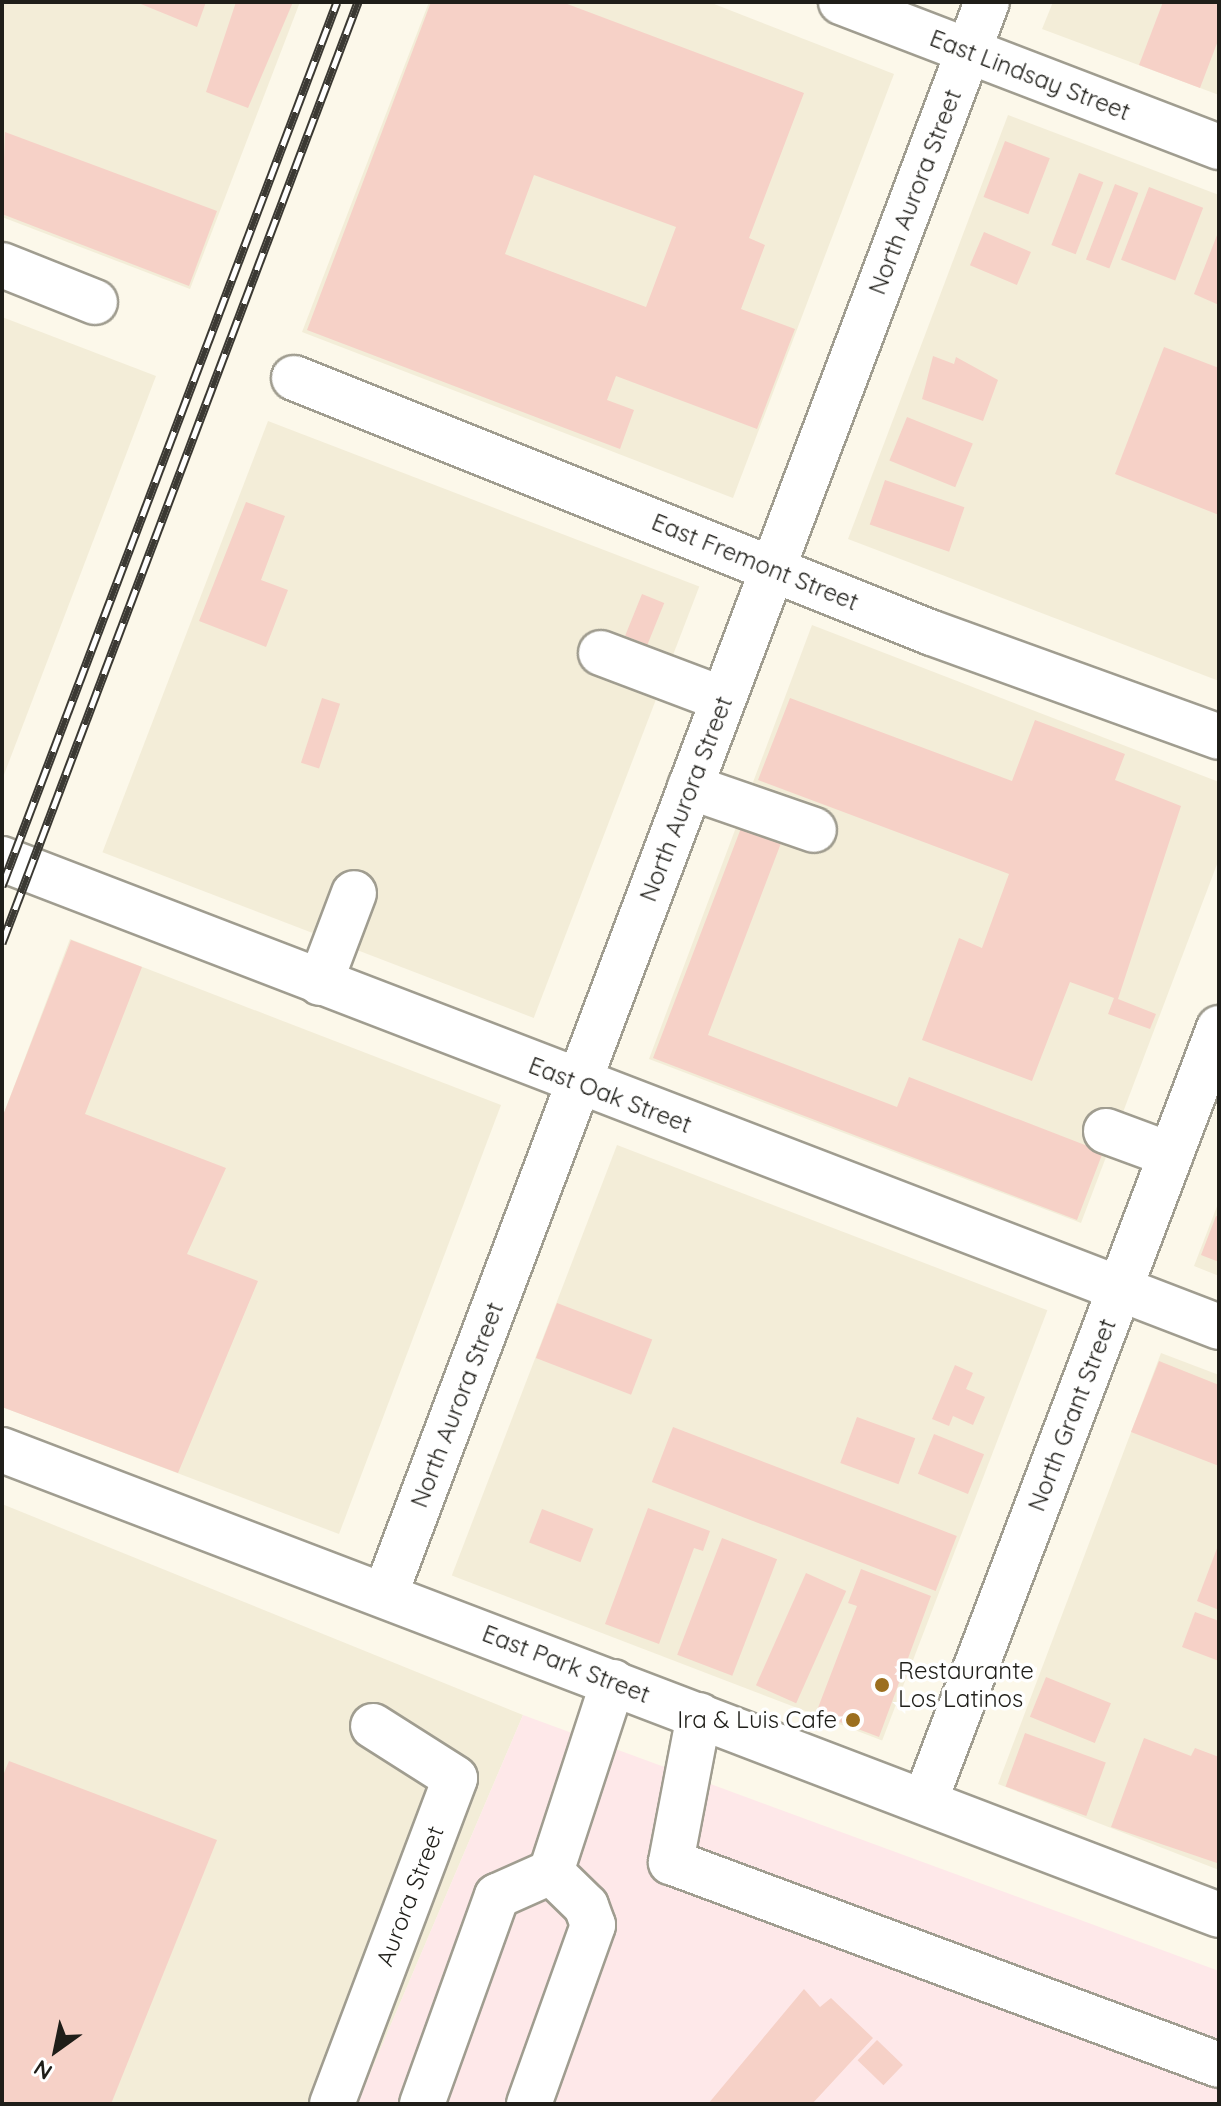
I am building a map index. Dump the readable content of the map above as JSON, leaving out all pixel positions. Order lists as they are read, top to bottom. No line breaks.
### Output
{"streets":{"street":["East Lindsay Street","North Aurora Street","East Fremont Street","East Oak Street","North Grant Street","East Park Street","Aurora Street"]},"crossings":[["East Lindsay Street","North Aurora Street"],["North Aurora Street","East Fremont Street"],["North Aurora Street","East Oak Street"],["North Aurora Street","East Park Street"],["East Oak Street","North Grant Street"],["North Grant Street","East Park Street"]],"places":["Restaurante Los Latinos","Ira & Luis Cafe"],"north":"bottom left"}
